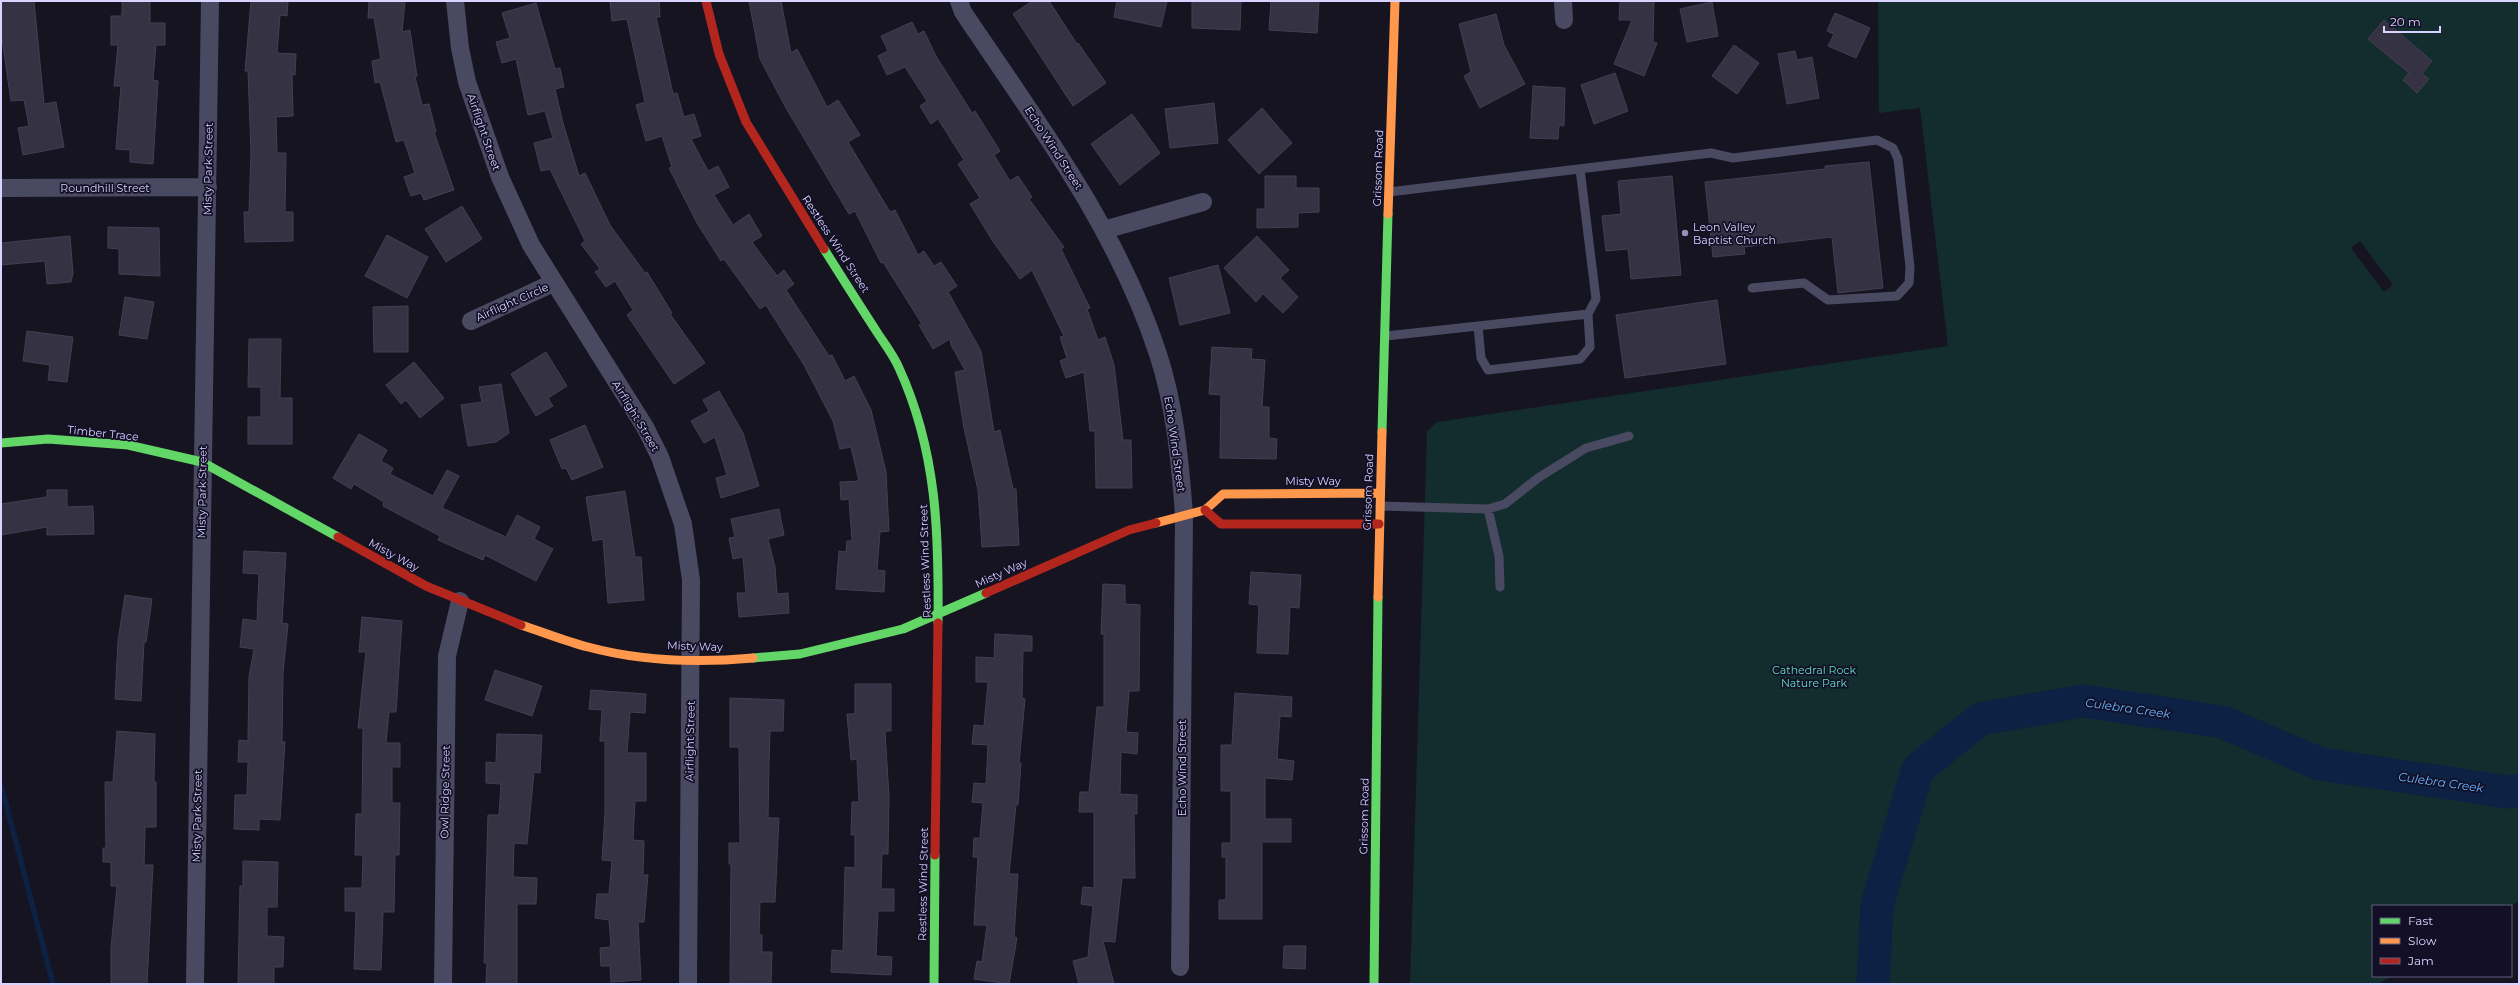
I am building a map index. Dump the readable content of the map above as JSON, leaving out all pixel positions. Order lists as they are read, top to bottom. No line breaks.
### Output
{"streets":{"street":["Airflight Street","Echo Wind Street","Grissom Road","Misty Park Street","Roundhill Street","Restless Wind Street","Airflight Circle","Timber Trace","Misty Way","Owl Ridge Street"]},"crossings":[["Airflight Street","Airflight Circle"],["Airflight Street","Misty Way"],["Echo Wind Street","Misty Way"],["Grissom Road","Misty Way"],["Misty Park Street","Roundhill Street"],["Misty Park Street","Timber Trace"],["Misty Park Street","Misty Way"],["Restless Wind Street","Misty Way"],["Timber Trace","Misty Way"],["Misty Way","Owl Ridge Street"]],"water":["Culebra Creek"],"parks":["Cathedral Rock Nature Park"],"places":["Leon Valley Baptist Church"],"legend":["Fast","Slow","Jam"],"scale_bar":"20 m"}
